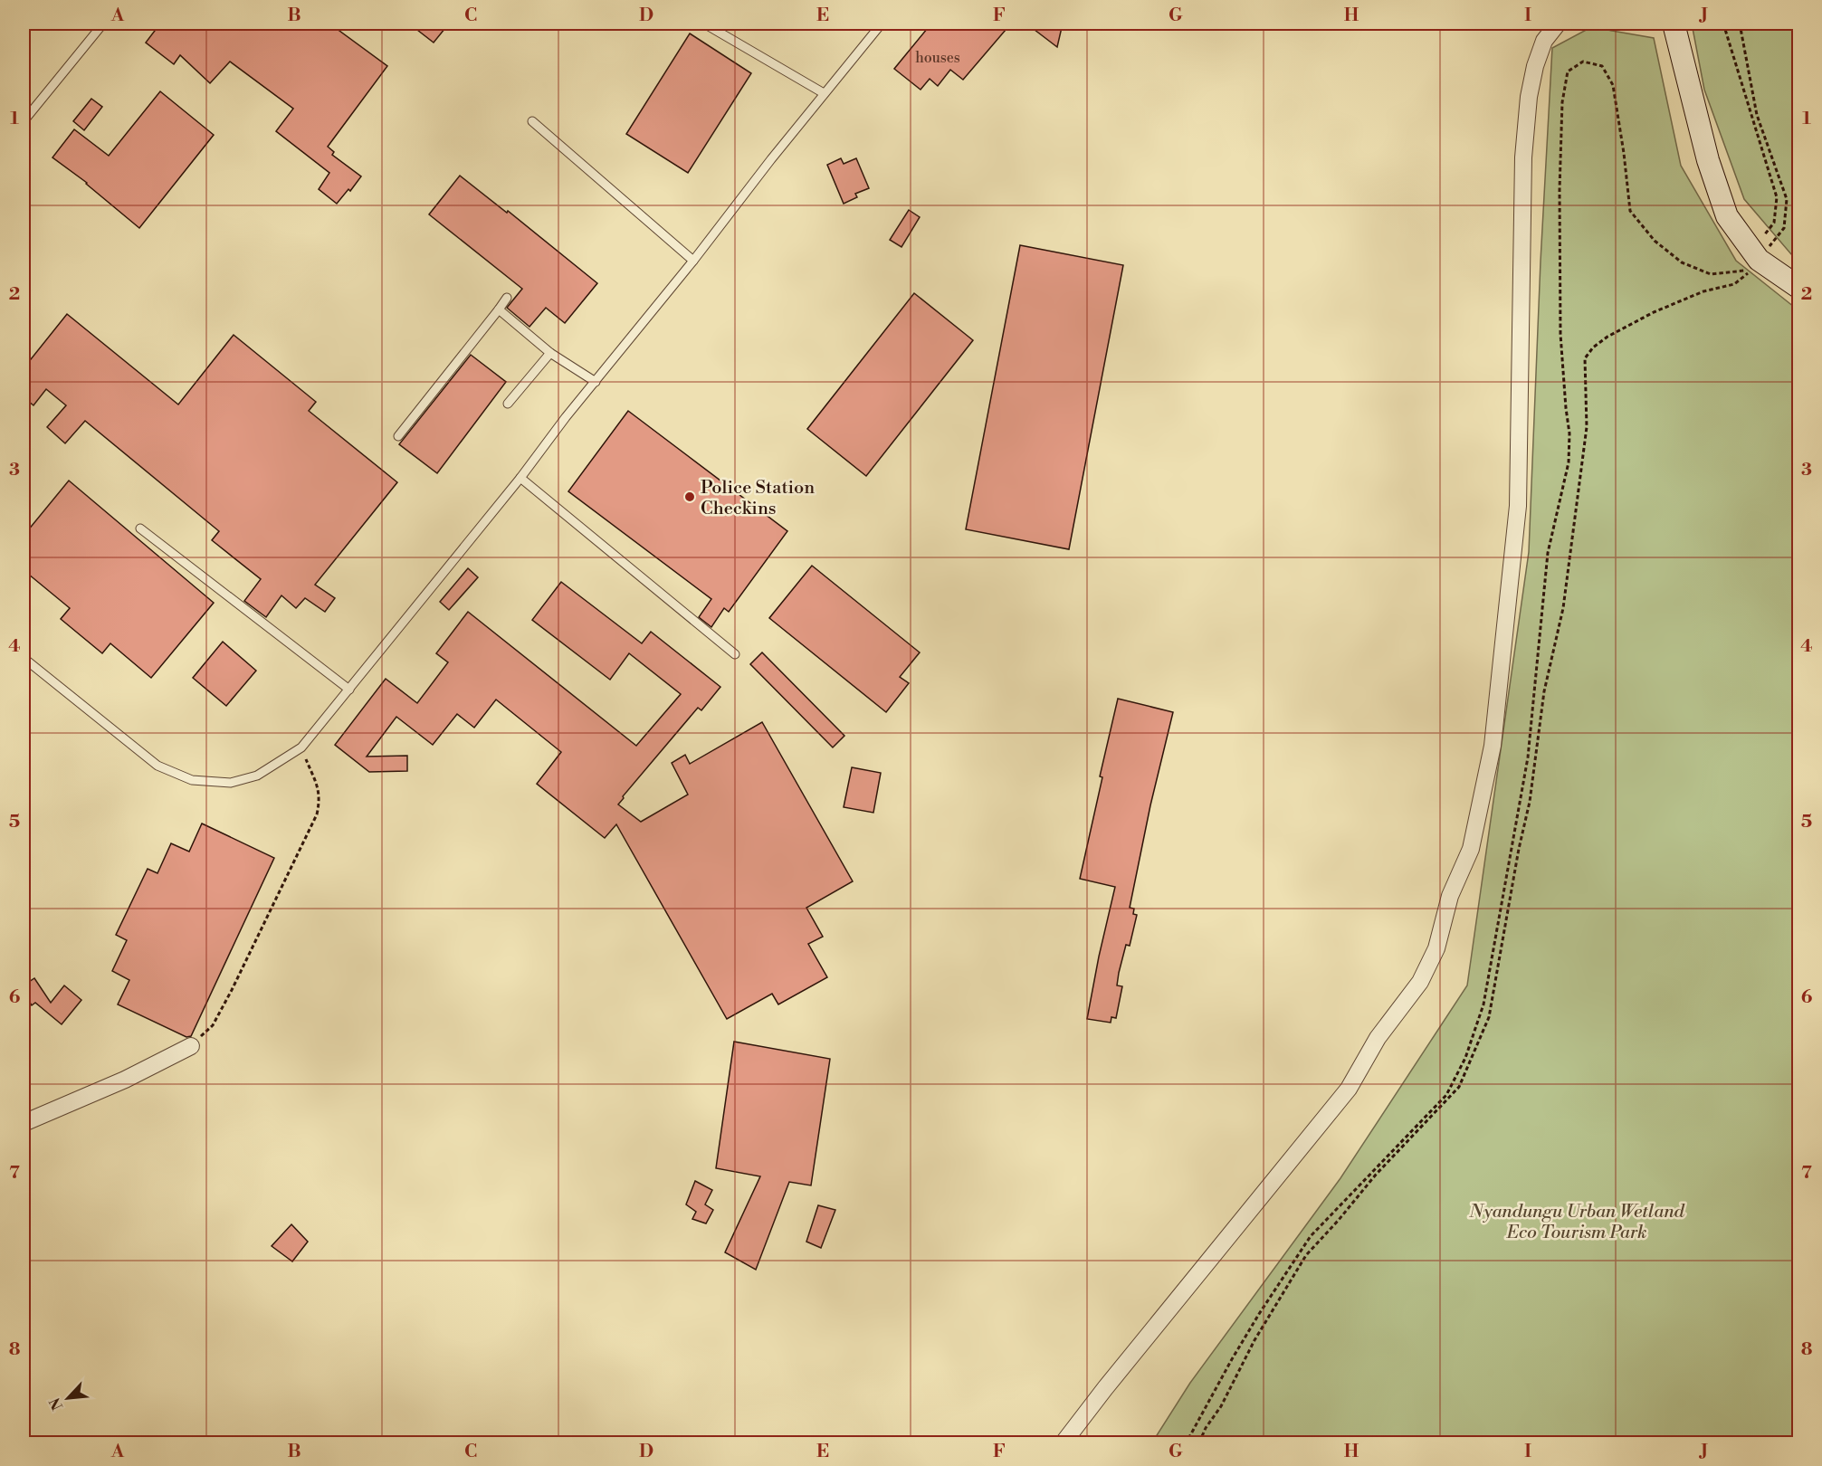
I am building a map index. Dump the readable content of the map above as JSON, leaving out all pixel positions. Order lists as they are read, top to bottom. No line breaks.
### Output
{"parks":["Nyandungu Urban Wetland Eco Tourism Park"],"places":["Police Station Checkins"],"house_numbers":["houses"],"north":"bottom left","grid":{"columns":["A","B","C","D","E","F","G","H","I","J"],"rows":["1","2","3","4","5","6","7","8"]}}
